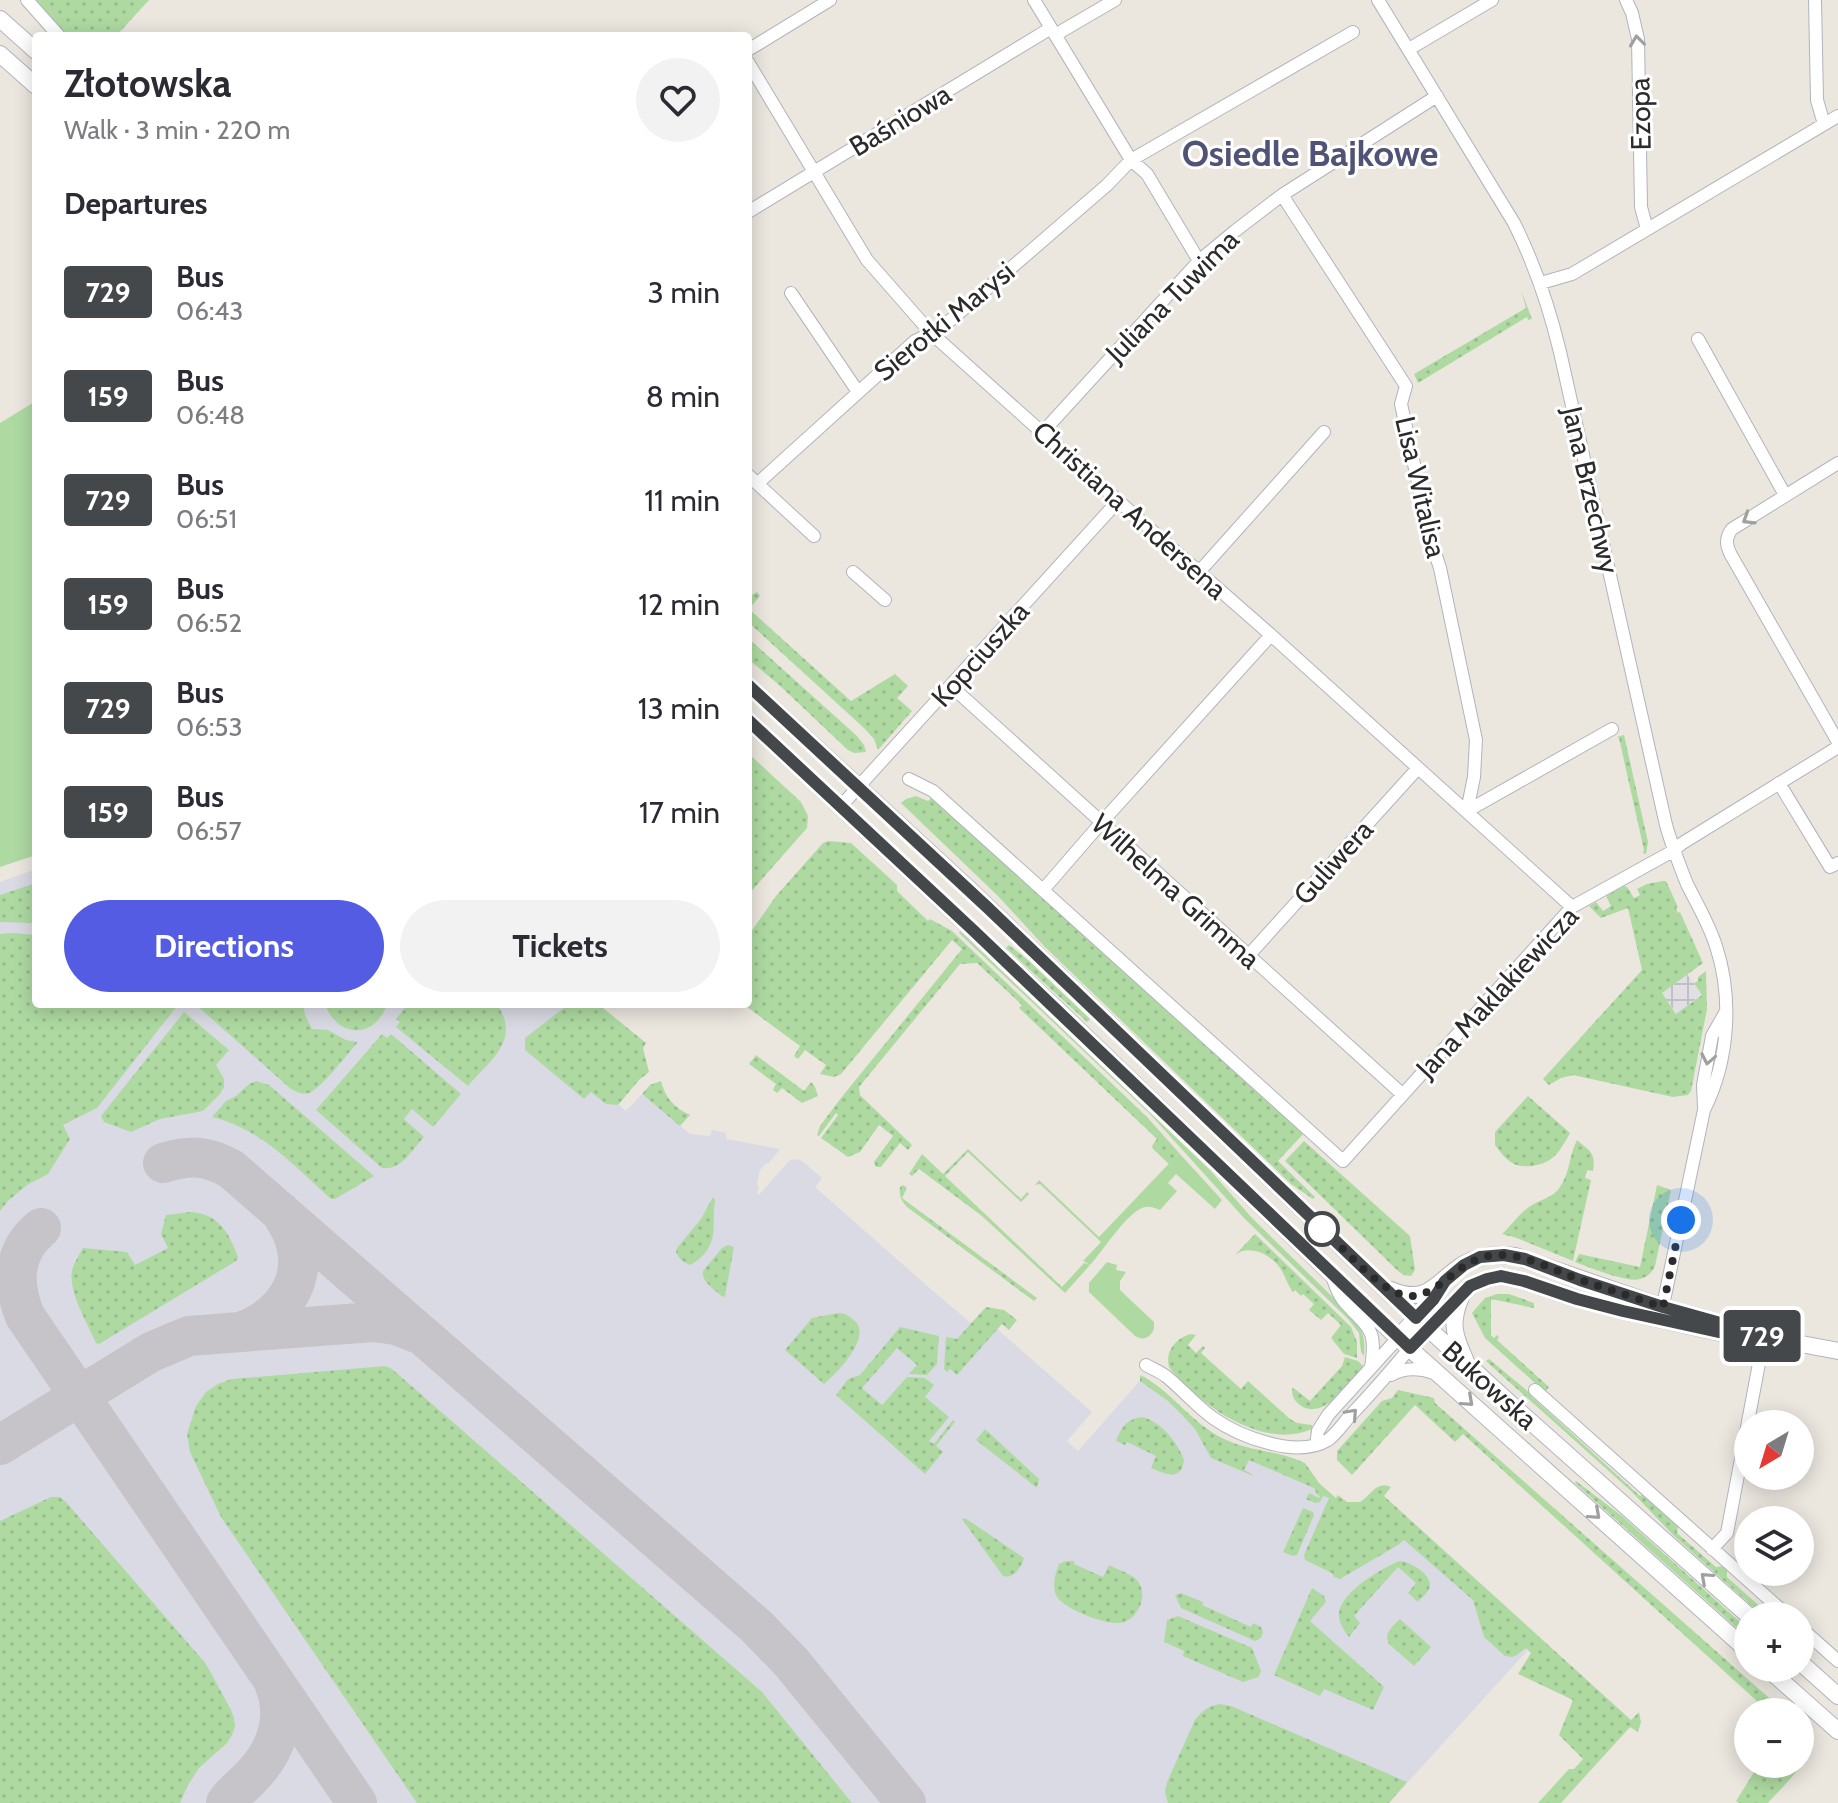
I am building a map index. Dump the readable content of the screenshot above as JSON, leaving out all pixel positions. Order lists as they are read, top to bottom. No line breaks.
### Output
{"streets":{"main road":["Bukowska"],"street":["Ezopa","Baśniowa","Juliana Tuwima","Sierotki Marysi","Lisa Witalisa","Jana Brzechwy","Christiana Andersena","Kopciuszka","Guliwera","Wilhelma Grimma","Jana Maklakiewicza"]},"crossings":[["Baśniowa","Christiana Andersena"],["Juliana Tuwima","Lisa Witalisa"],["Juliana Tuwima","Jana Brzechwy"],["Juliana Tuwima","Christiana Andersena"],["Sierotki Marysi","Christiana Andersena"],["Lisa Witalisa","Christiana Andersena"],["Jana Brzechwy","Jana Maklakiewicza"],["Christiana Andersena","Kopciuszka"],["Christiana Andersena","Guliwera"],["Christiana Andersena","Jana Maklakiewicza"],["Kopciuszka","Wilhelma Grimma"],["Kopciuszka","Bukowska"],["Guliwera","Wilhelma Grimma"],["Wilhelma Grimma","Jana Maklakiewicza"]],"one_way":["Ezopa"],"districts":["Osiedle Bajkowe"],"lines":["bus line 729"],"north":"bottom left","page":{"on_map":"729","heading":[["Złotowska","Walk · 3 min · 220 m"],"Departures"],"list":[{"mark":"729","name":"Bus","note":"06:43","value":"3 min"},{"mark":"159","name":"Bus","note":"06:48","value":"8 min"},{"mark":"729","name":"Bus","note":"06:51","value":"11 min"},{"mark":"159","name":"Bus","note":"06:52","value":"12 min"},{"mark":"729","name":"Bus","note":"06:53","value":"13 min"},{"mark":"159","name":"Bus","note":"06:57","value":"17 min"}],"buttons":["Directions","Tickets"],"map_buttons":["+","−"]}}
